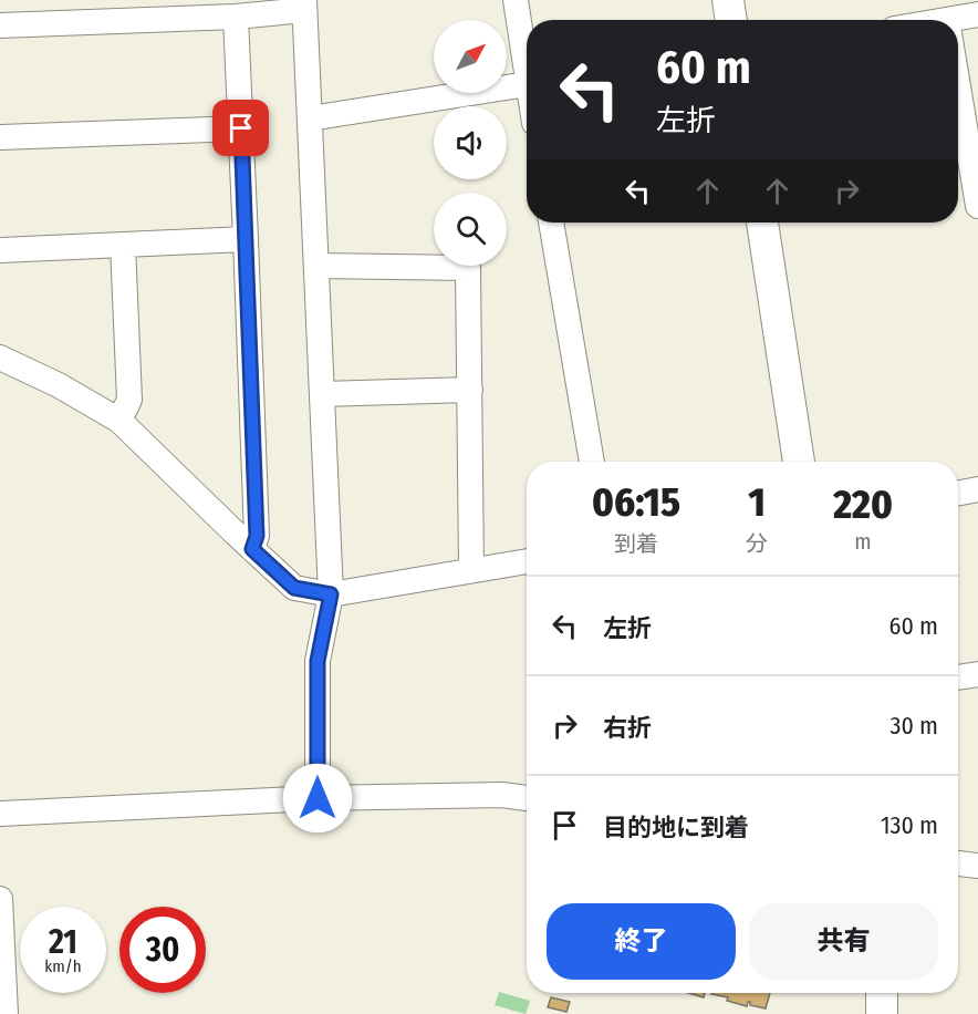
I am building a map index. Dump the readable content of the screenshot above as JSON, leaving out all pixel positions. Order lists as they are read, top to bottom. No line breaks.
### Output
{"north":"top right","page":{"turn":["60 m","左折"],"eta":["06:15","到着","1","分","220","m"],"list":[{"name":"左折","value":"60 m"},{"name":"右折","value":"30 m"},{"name":"目的地に到着","value":"130 m"}],"buttons":["終了","共有"],"speed":"21 km/h","limit":"30"}}
